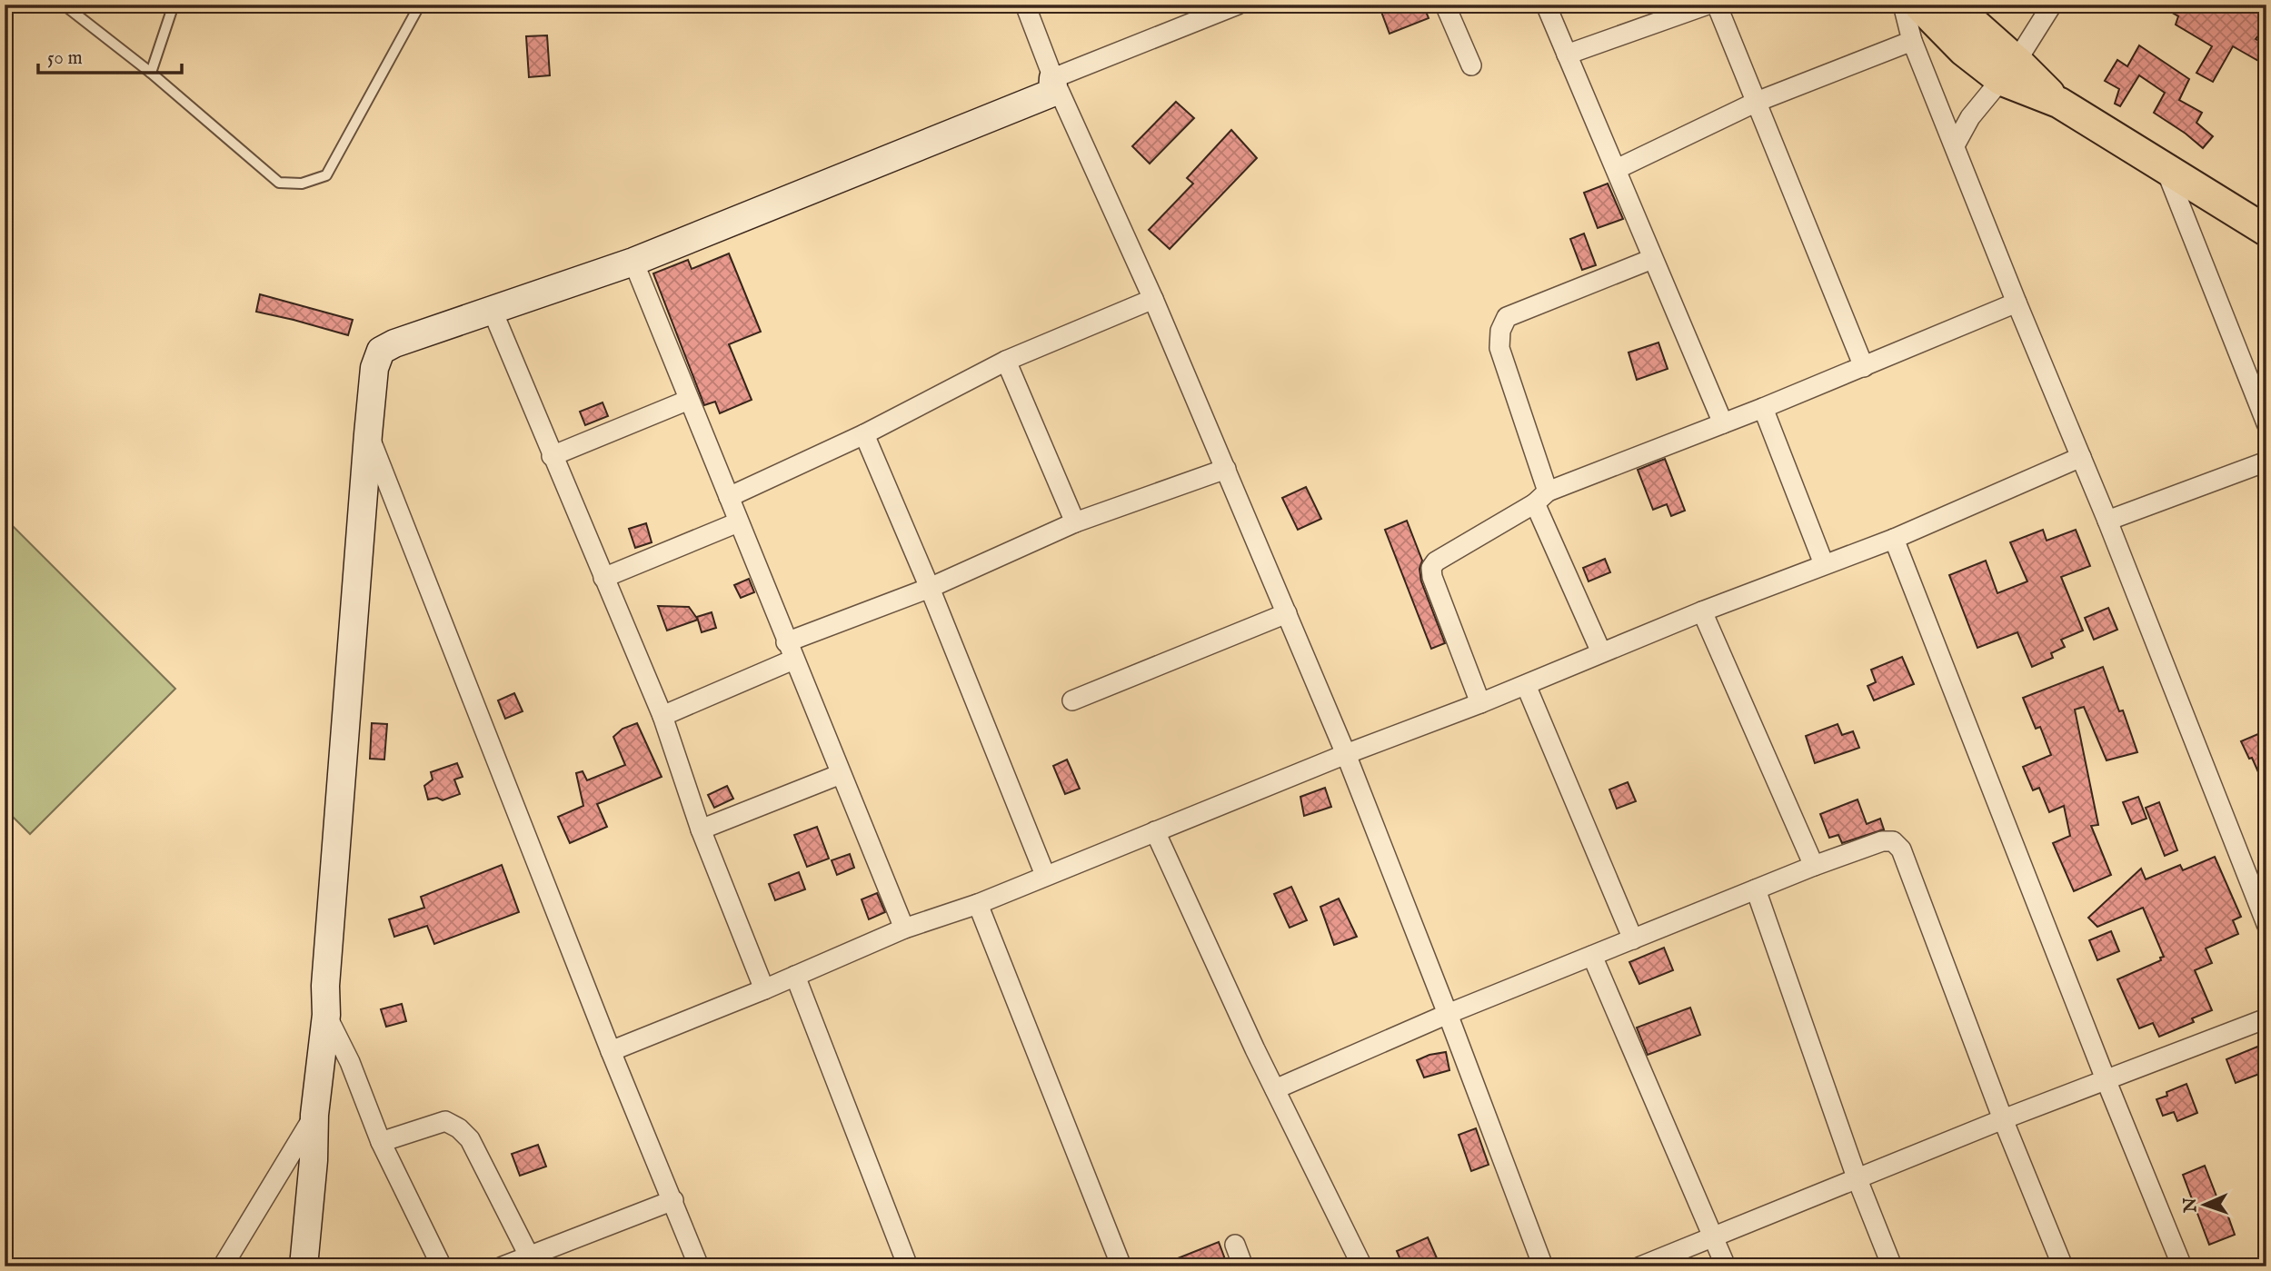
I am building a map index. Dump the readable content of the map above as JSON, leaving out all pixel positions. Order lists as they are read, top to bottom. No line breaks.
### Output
{"scale_bar":"50 m","north":"left"}
